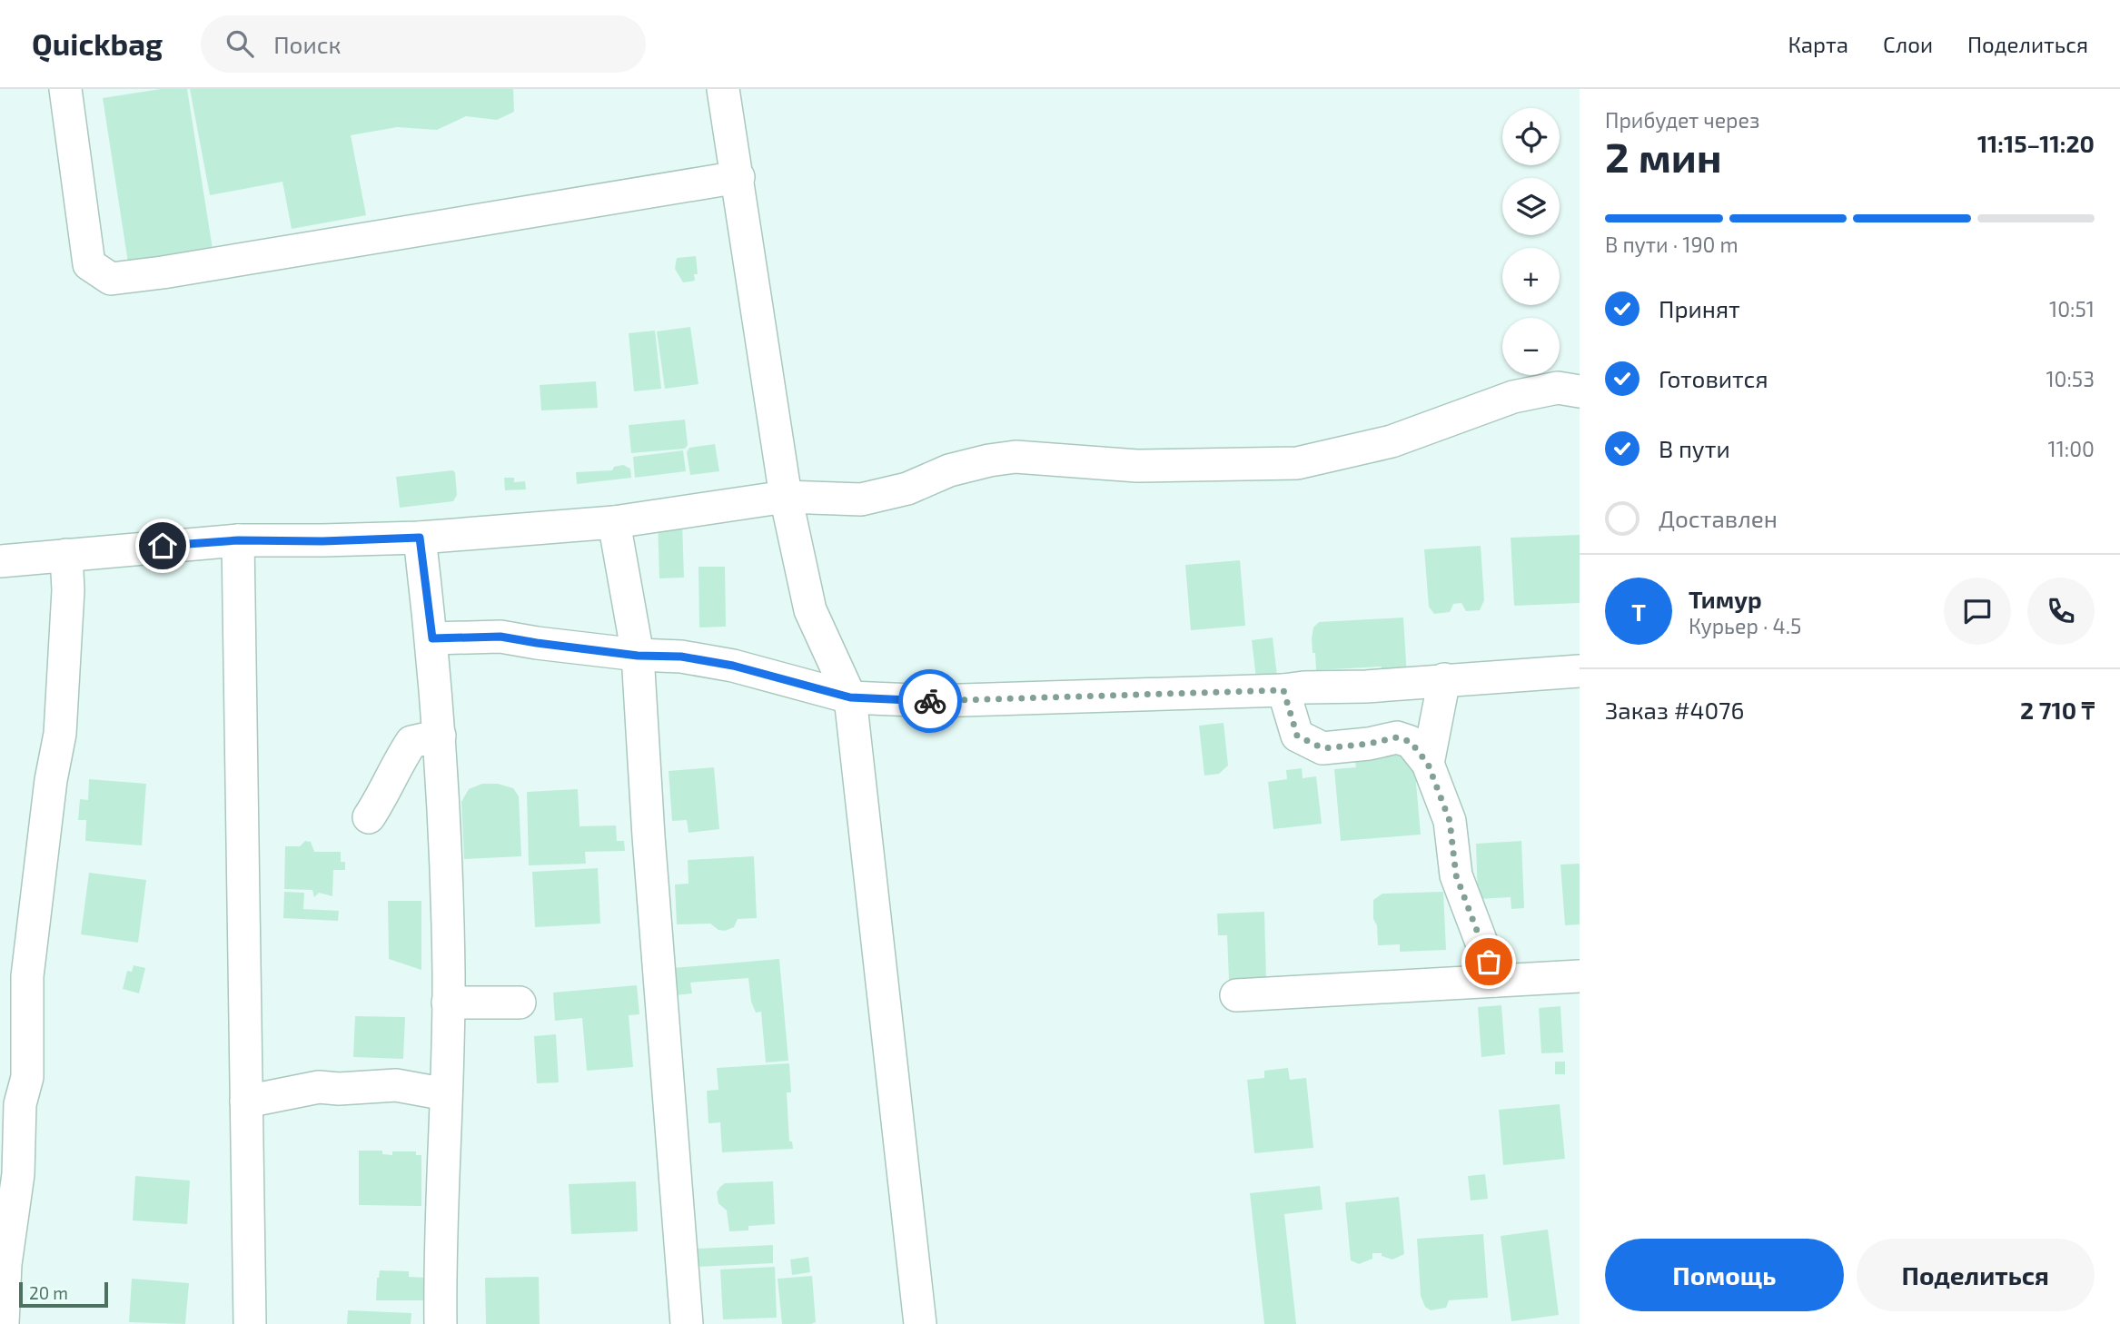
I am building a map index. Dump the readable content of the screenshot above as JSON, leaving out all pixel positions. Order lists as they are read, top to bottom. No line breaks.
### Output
{"scale_bar":"20 m","page":{"header":"Quickbag","search":"Поиск","nav":["Карта","Слои","Поделиться"],"heading":["2 мин","Прибудет через","11:15–11:20"],"panel":["Тимур","Курьер · 4.5","Заказ #4076","2 710 ₸"],"map_buttons":["+","−"],"bar":"В пути · 190 m","list":[["Принят","10:51"],["Готовится","10:53"],["В пути","11:00"],"Доставлен"],"round":"Т","buttons":["Помощь","Поделиться"],"scale":"20 m"}}
